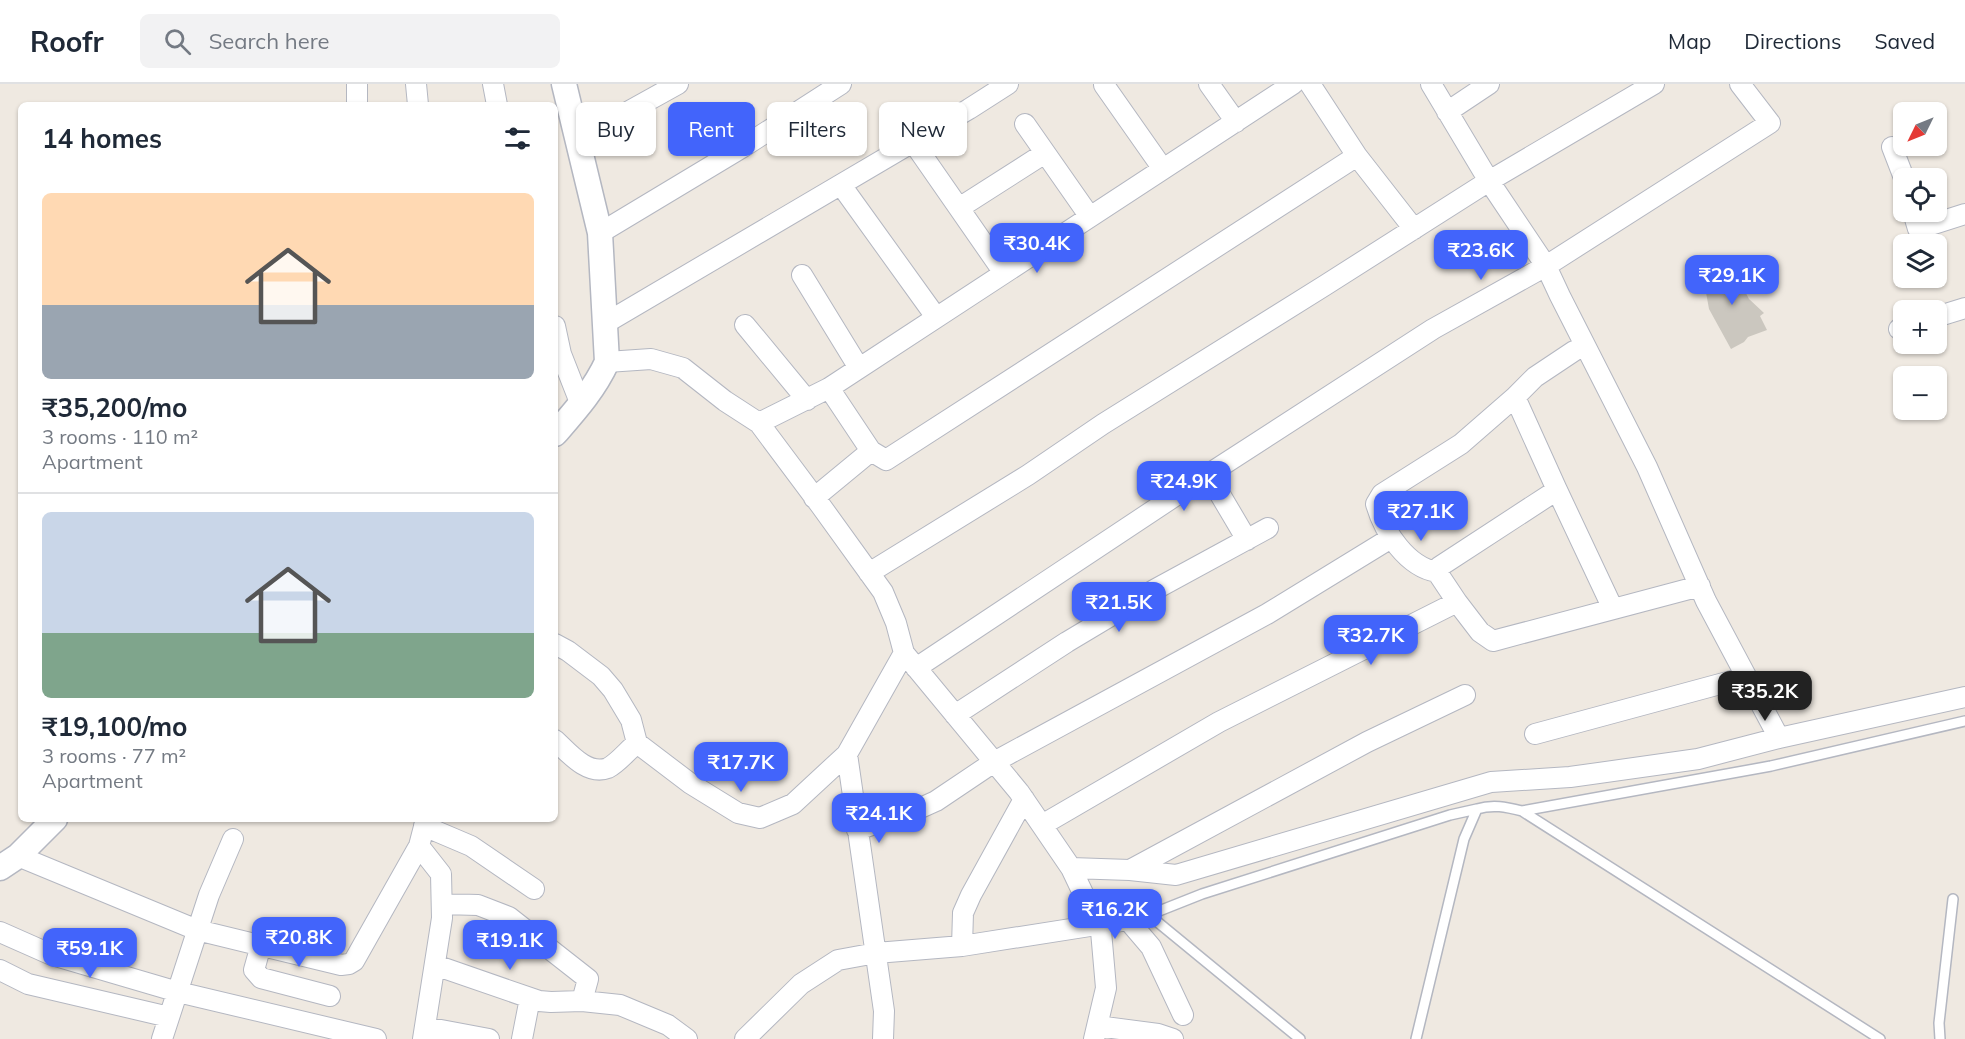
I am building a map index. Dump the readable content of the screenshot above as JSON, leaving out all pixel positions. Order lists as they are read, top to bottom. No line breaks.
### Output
{"north":"bottom left","page":{"header":"Roofr","search":"Search here","nav":["Map","Directions","Saved"],"map_buttons":["+","−"],"chip":["Buy","Rent","Filters","New"],"heading":"14 homes","list":[{"name":"₹35,200/mo","note":"3 rooms · 110 m² · Apartment"},{"name":"₹19,100/mo","note":"3 rooms · 77 m² · Apartment"}],"price":["₹30.4K","₹23.6K","₹29.1K","₹24.9K","₹27.1K","₹21.5K","₹32.7K","₹35.2K","₹17.7K","₹24.1K","₹16.2K","₹20.8K","₹19.1K","₹59.1K"]}}
